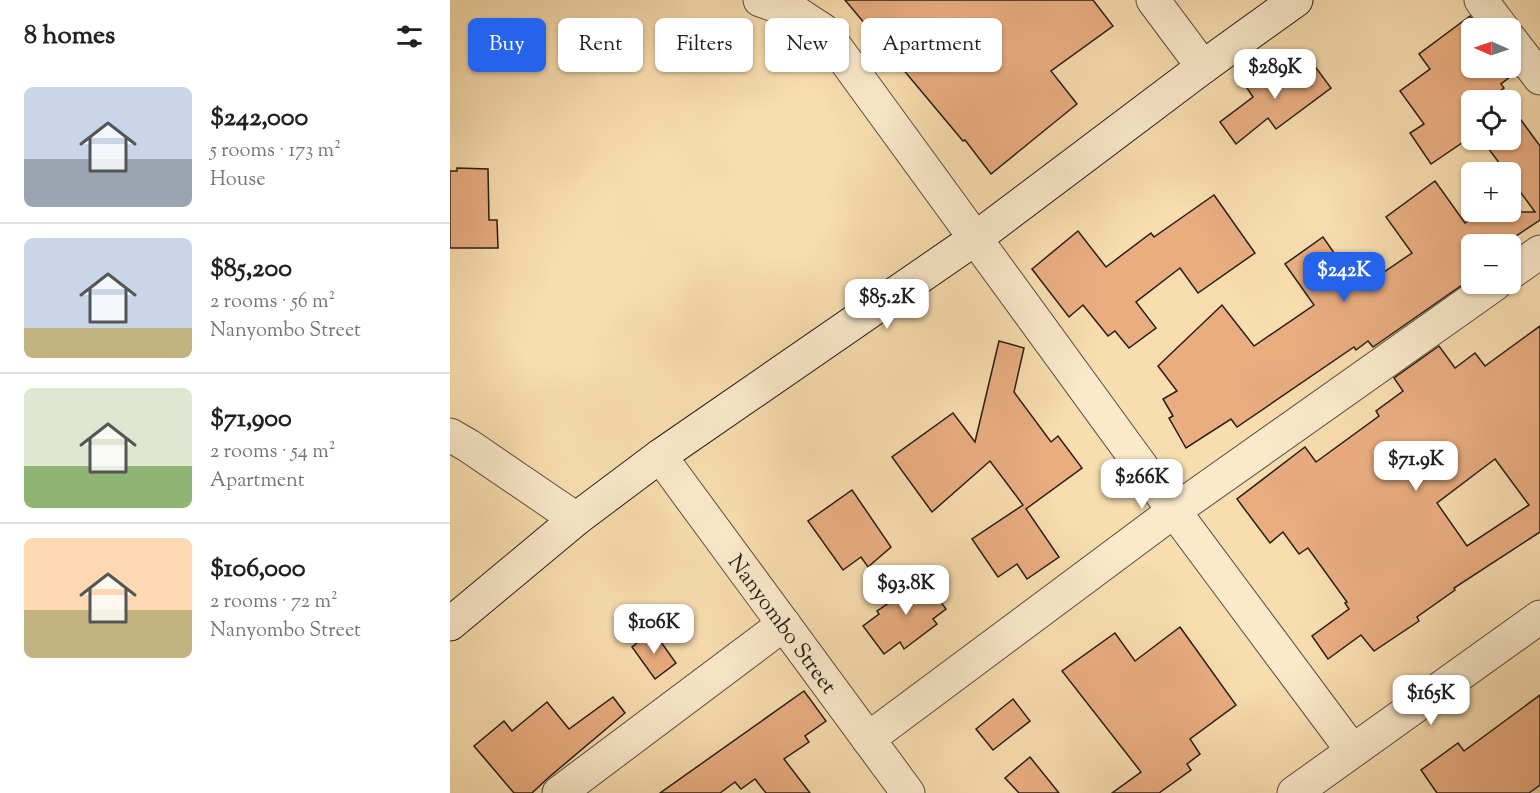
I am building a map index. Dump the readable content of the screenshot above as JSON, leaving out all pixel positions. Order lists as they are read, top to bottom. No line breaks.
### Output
{"streets":{"street":["Nanyombo Street"]},"north":"left","page":{"heading":"8 homes","map_buttons":["+","−"],"chip":["Buy","Rent","Filters","New","Apartment"],"price":["$289K","$242K","$85.2K","$71.9K","$266K","$93.8K","$106K","$165K"],"list":[{"name":"$242,000","note":"5 rooms · 173 m² · House"},{"name":"$85,200","note":"2 rooms · 56 m² · Nanyombo Street"},{"name":"$71,900","note":"2 rooms · 54 m² · Apartment"},{"name":"$106,000","note":"2 rooms · 72 m² · Nanyombo Street"}]}}
